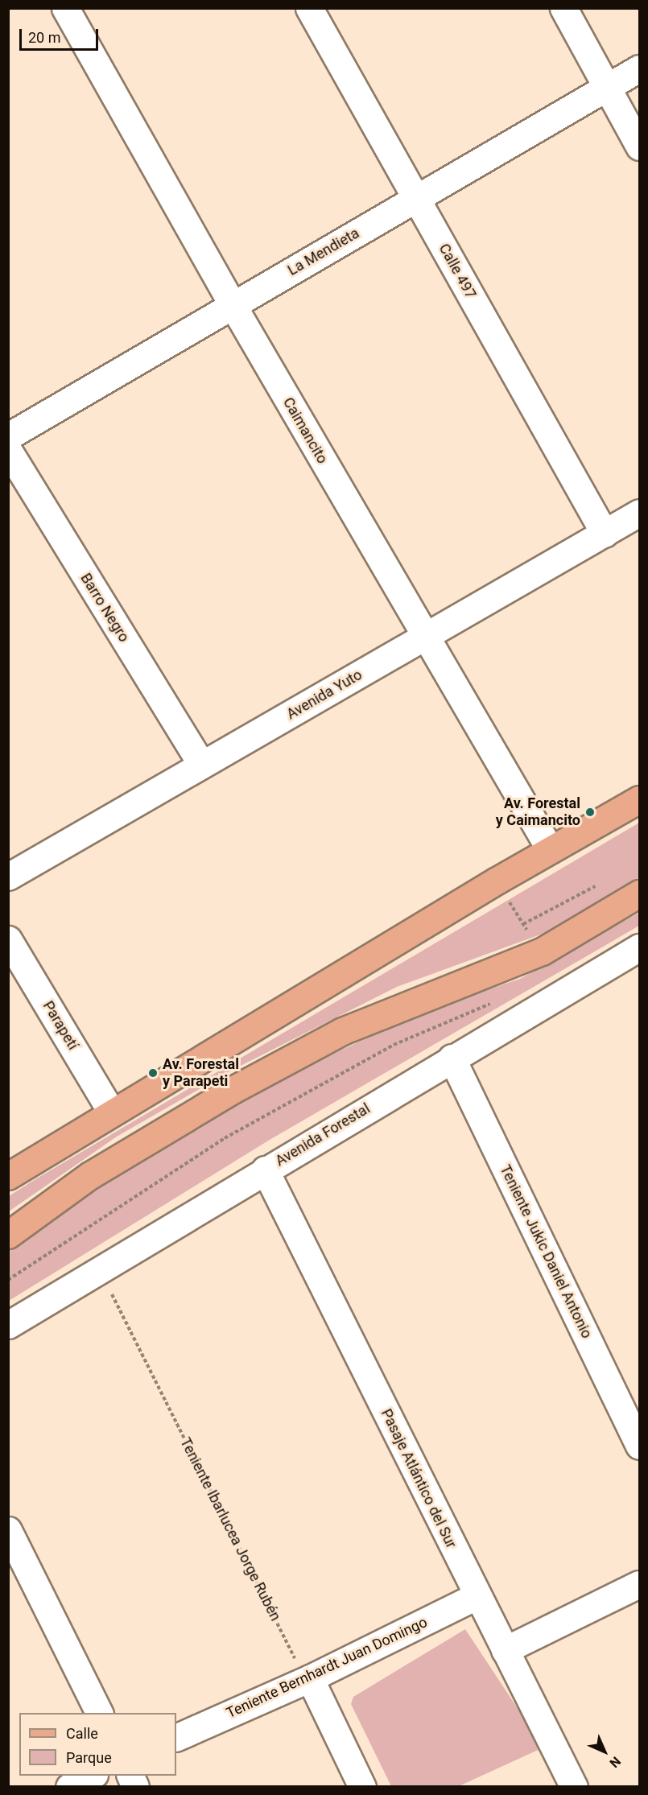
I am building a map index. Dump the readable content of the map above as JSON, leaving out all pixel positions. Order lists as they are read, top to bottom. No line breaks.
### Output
{"streets":{"street":["La Mendieta","Calle 497","Caimancito","Barro Negro","Avenida Yuto","Parapetí","Avenida Forestal","Teniente Jukic Daniel Antonio","Pasaje Atlántico del Sur","Teniente Bernhardt Juan Domingo"],"path":["Teniente Ibarlucea Jorge Rubén"]},"crossings":[["La Mendieta","Calle 497"],["La Mendieta","Caimancito"],["Calle 497","Avenida Yuto"],["Caimancito","Avenida Yuto"],["Barro Negro","Avenida Yuto"],["Avenida Forestal","Teniente Jukic Daniel Antonio"],["Avenida Forestal","Pasaje Atlántico del Sur"],["Avenida Forestal","Teniente Ibarlucea Jorge Rubén"],["Pasaje Atlántico del Sur","Teniente Bernhardt Juan Domingo"],["Teniente Ibarlucea Jorge Rubén","Teniente Bernhardt Juan Domingo"]],"places":["Av. Forestal y Caimancito","Av. Forestal y Parapeti"],"legend":["Calle","Parque"],"scale_bar":"20 m","north":"bottom right"}
